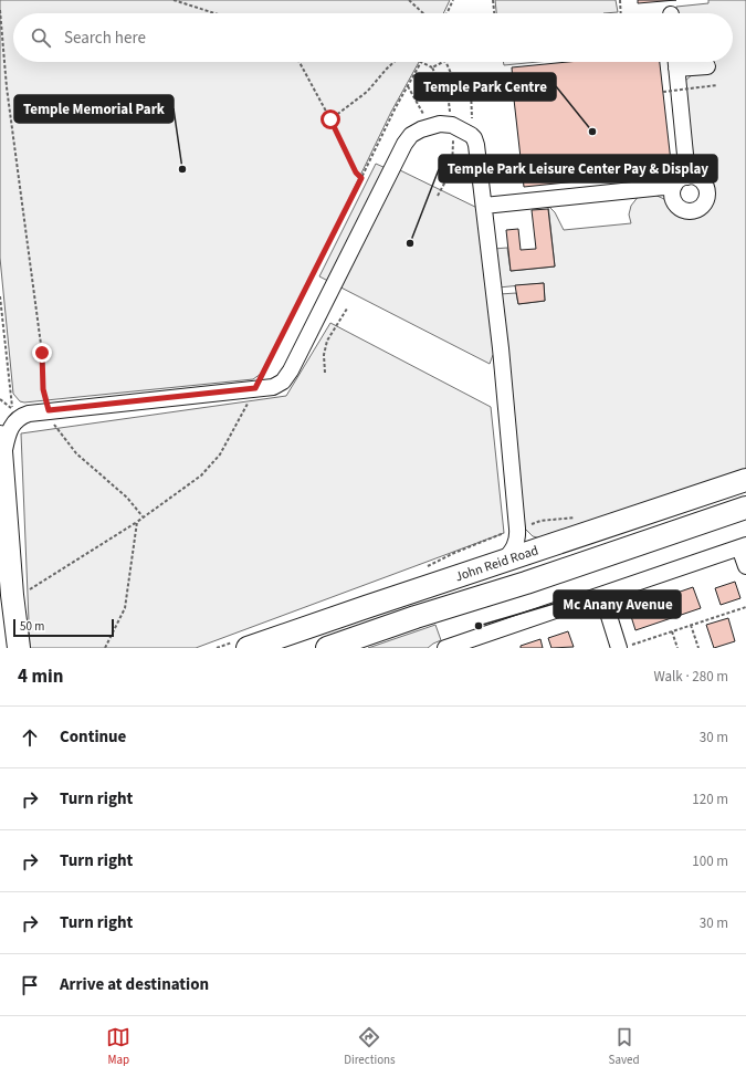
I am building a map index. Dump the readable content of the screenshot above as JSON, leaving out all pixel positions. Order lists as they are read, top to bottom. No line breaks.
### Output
{"streets":{"highway":["John Reid Road"]},"places":["Temple Park Centre","Temple Memorial Park","Temple Park Leisure Center Pay & Display","Mc Anany Avenue"],"scale_bar":"50 m","page":{"search":"Search here","scale":"50 m","heading":["4 min","Walk · 280 m"],"list":[["Continue","30 m"],["Turn right","120 m"],["Turn right","100 m"],["Turn right","30 m"],"Arrive at destination"],"nav":["Map","Directions","Saved"]}}
